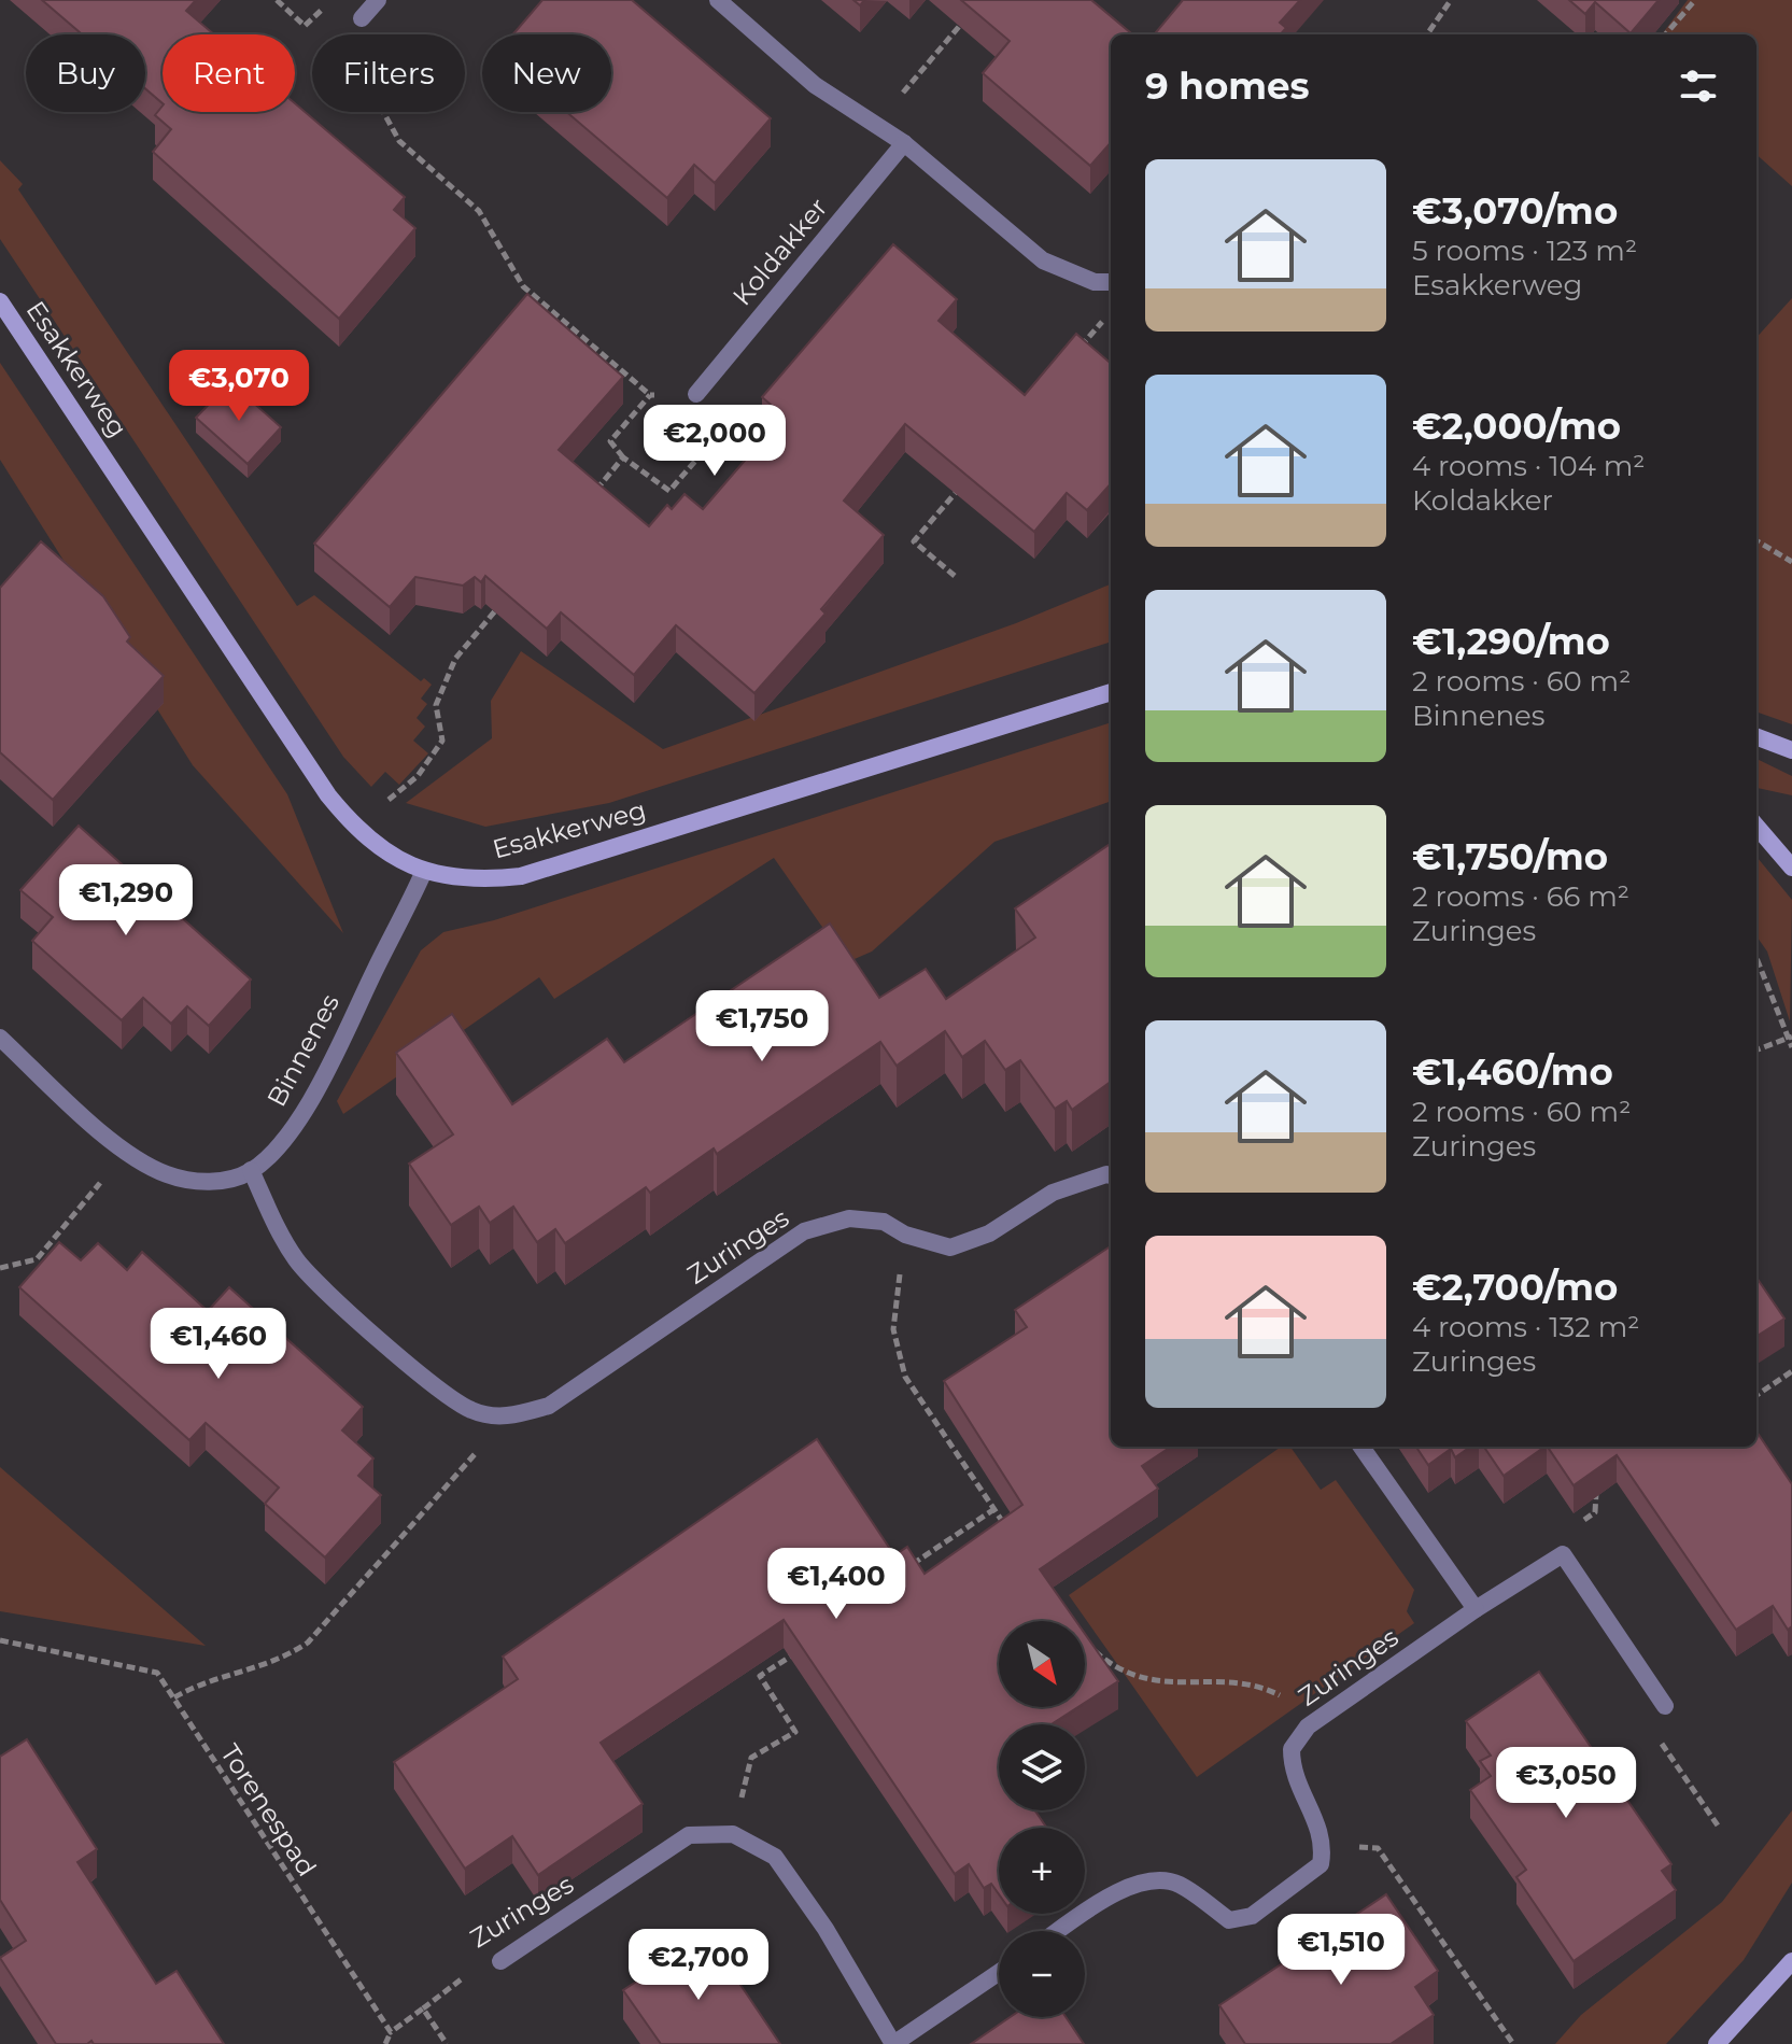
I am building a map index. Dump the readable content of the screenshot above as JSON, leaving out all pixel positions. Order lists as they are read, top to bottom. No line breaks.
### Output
{"streets":{"street":["Koldakker","Esakkerweg","Binnenes","Zuringes"],"path":["Torenespad"]},"crossings":[["Esakkerweg","Binnenes"]],"north":"bottom right","page":{"chip":["Buy","Rent","Filters","New"],"heading":"9 homes","list":[{"name":"€3,070/mo","note":"5 rooms · 123 m² · Esakkerweg"},{"name":"€2,000/mo","note":"4 rooms · 104 m² · Koldakker"},{"name":"€1,290/mo","note":"2 rooms · 60 m² · Binnenes"},{"name":"€1,750/mo","note":"2 rooms · 66 m² · Zuringes"},{"name":"€1,460/mo","note":"2 rooms · 60 m² · Zuringes"},{"name":"€2,700/mo","note":"4 rooms · 132 m² · Zuringes"}],"price":["€3,070","€2,000","€1,290","€1,750","€1,460","€1,400","€3,050","€1,510","€2,700"],"map_buttons":["+","−"]}}
